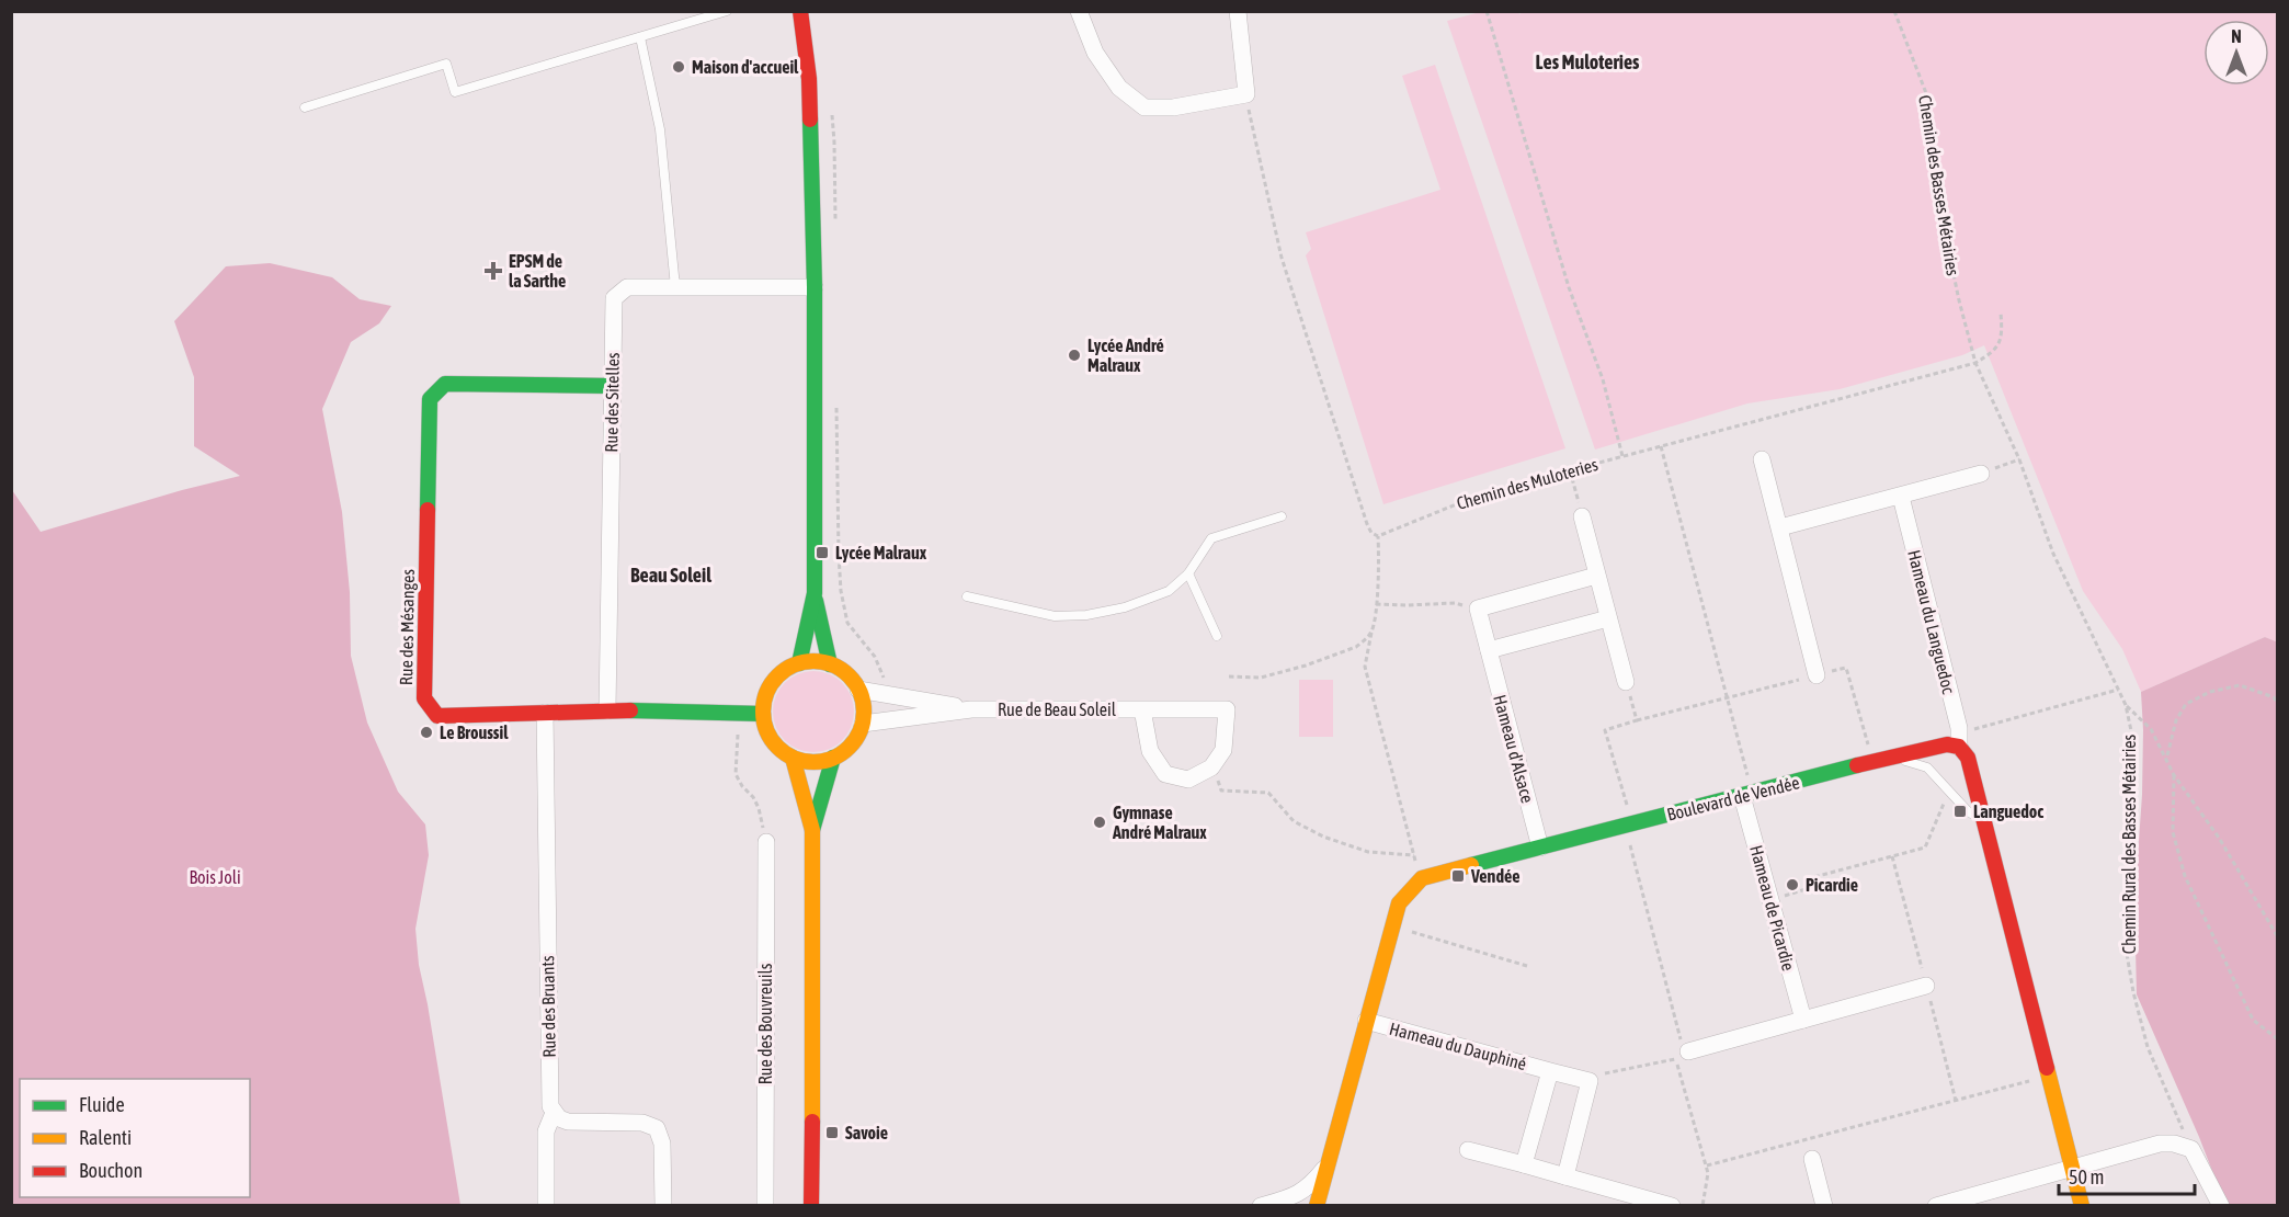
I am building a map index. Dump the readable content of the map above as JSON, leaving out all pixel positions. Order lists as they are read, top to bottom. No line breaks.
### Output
{"streets":{"street":["Rue des Sitelles","Hameau du Languedoc","Rue des Mésanges","Rue de Beau Soleil","Hameau d'Alsace","Boulevard de Vendée","Hameau de Picardie","Rue des Bruants","Rue des Bouvreuils","Hameau du Dauphiné"],"path":["Chemin des Basses Métairies","Chemin des Muloteries","Chemin Rural des Basses Métairies"]},"crossings":[["Chemin des Basses Métairies","Chemin des Muloteries"],["Chemin des Basses Métairies","Chemin Rural des Basses Métairies"],["Rue des Sitelles","Rue des Mésanges"],["Chemin des Muloteries","Chemin Rural des Basses Métairies"],["Hameau du Languedoc","Boulevard de Vendée"],["Rue des Mésanges","Rue de Beau Soleil"],["Rue des Mésanges","Rue des Bruants"],["Hameau d'Alsace","Boulevard de Vendée"],["Boulevard de Vendée","Hameau de Picardie"]],"districts":["Les Muloteries","Beau Soleil"],"parks":["Bois Joli"],"places":{"other":["Maison d'accueil","Lycée André Malraux","Le Broussil","Gymnase André Malraux","Picardie"],"health":["EPSM de la Sarthe"],"transit":["Lycée Malraux","Languedoc","Vendée","Savoie"]},"legend":["Fluide","Ralenti","Bouchon"],"scale_bar":"50 m","north":"top"}
